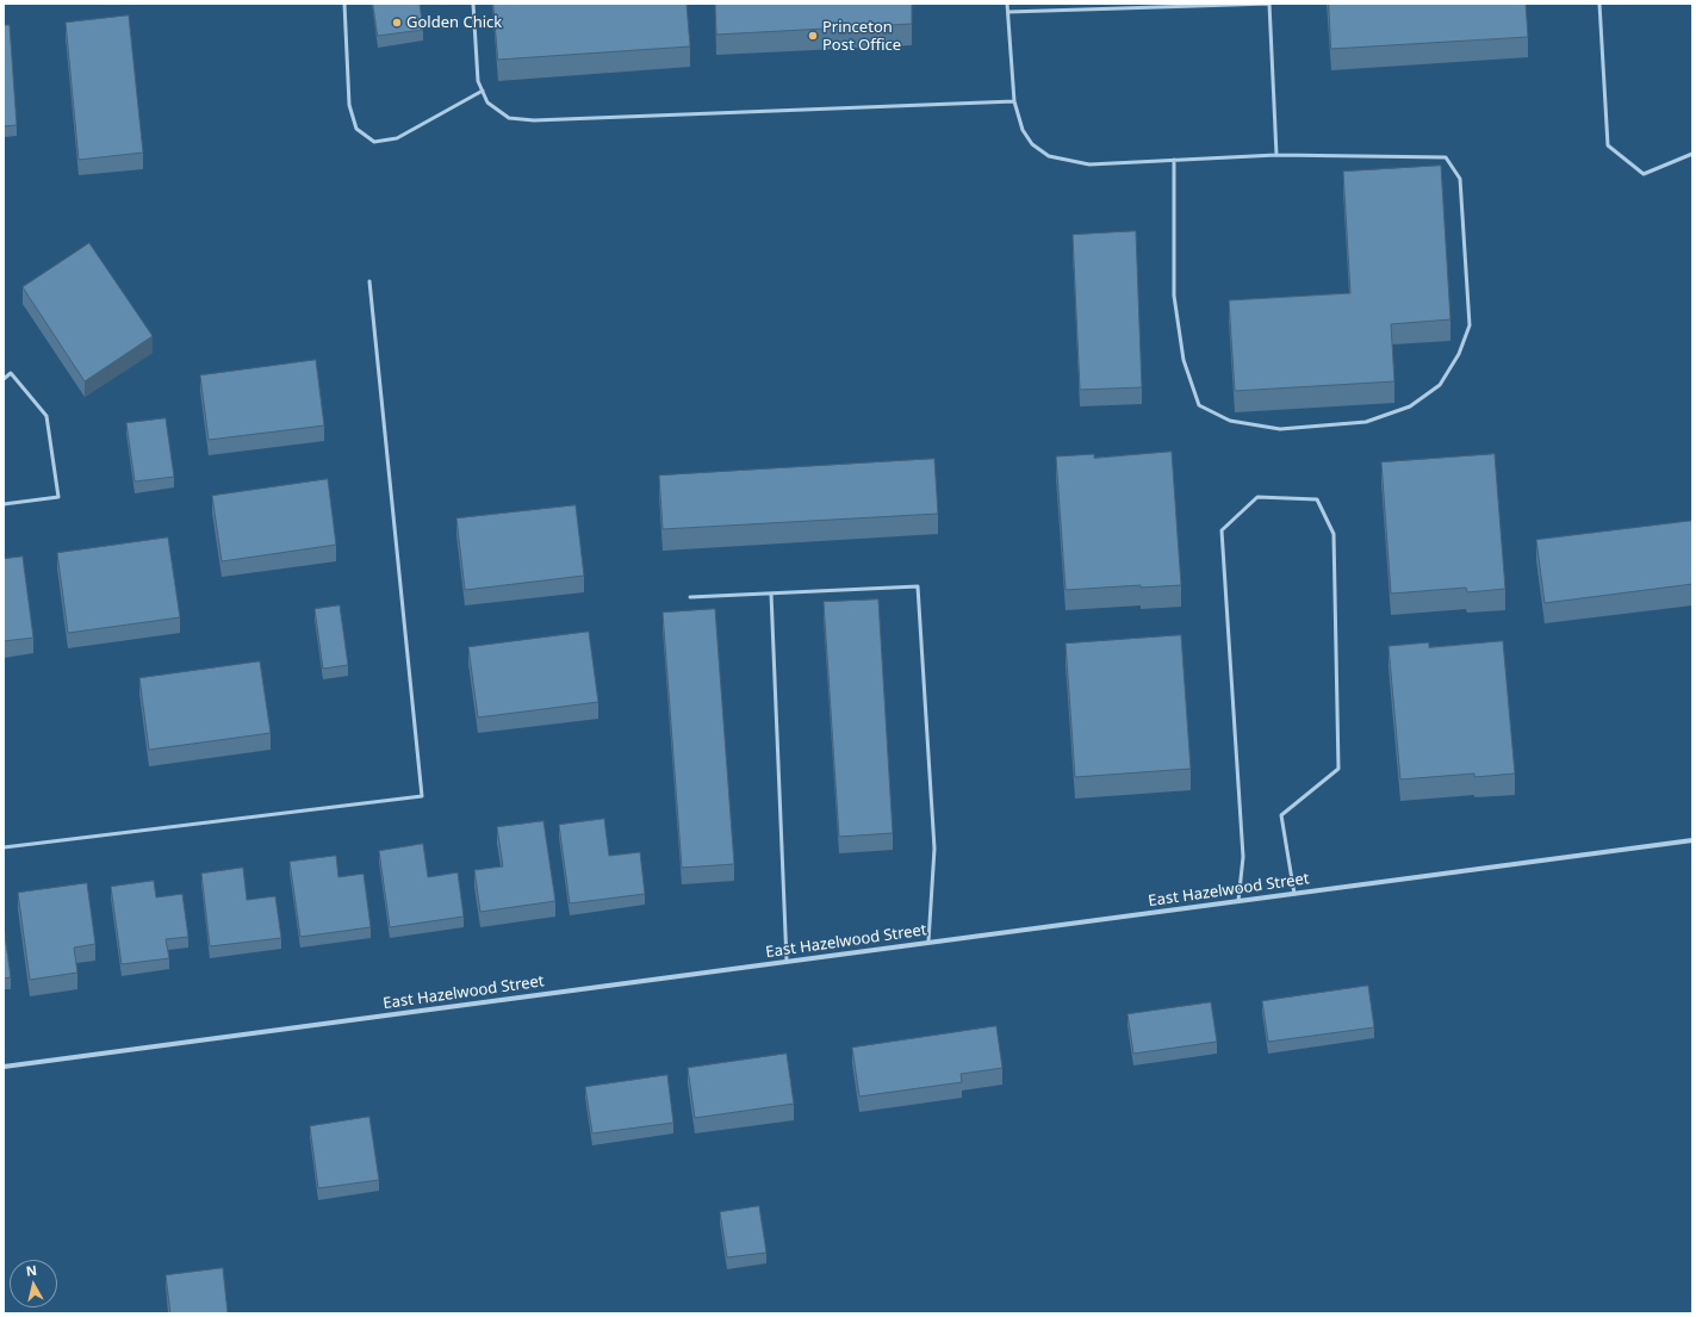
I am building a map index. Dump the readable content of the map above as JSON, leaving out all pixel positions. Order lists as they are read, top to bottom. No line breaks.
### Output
{"streets":{"street":["East Hazelwood Street"]},"places":["Golden Chick","Princeton Post Office"],"north":"top"}
